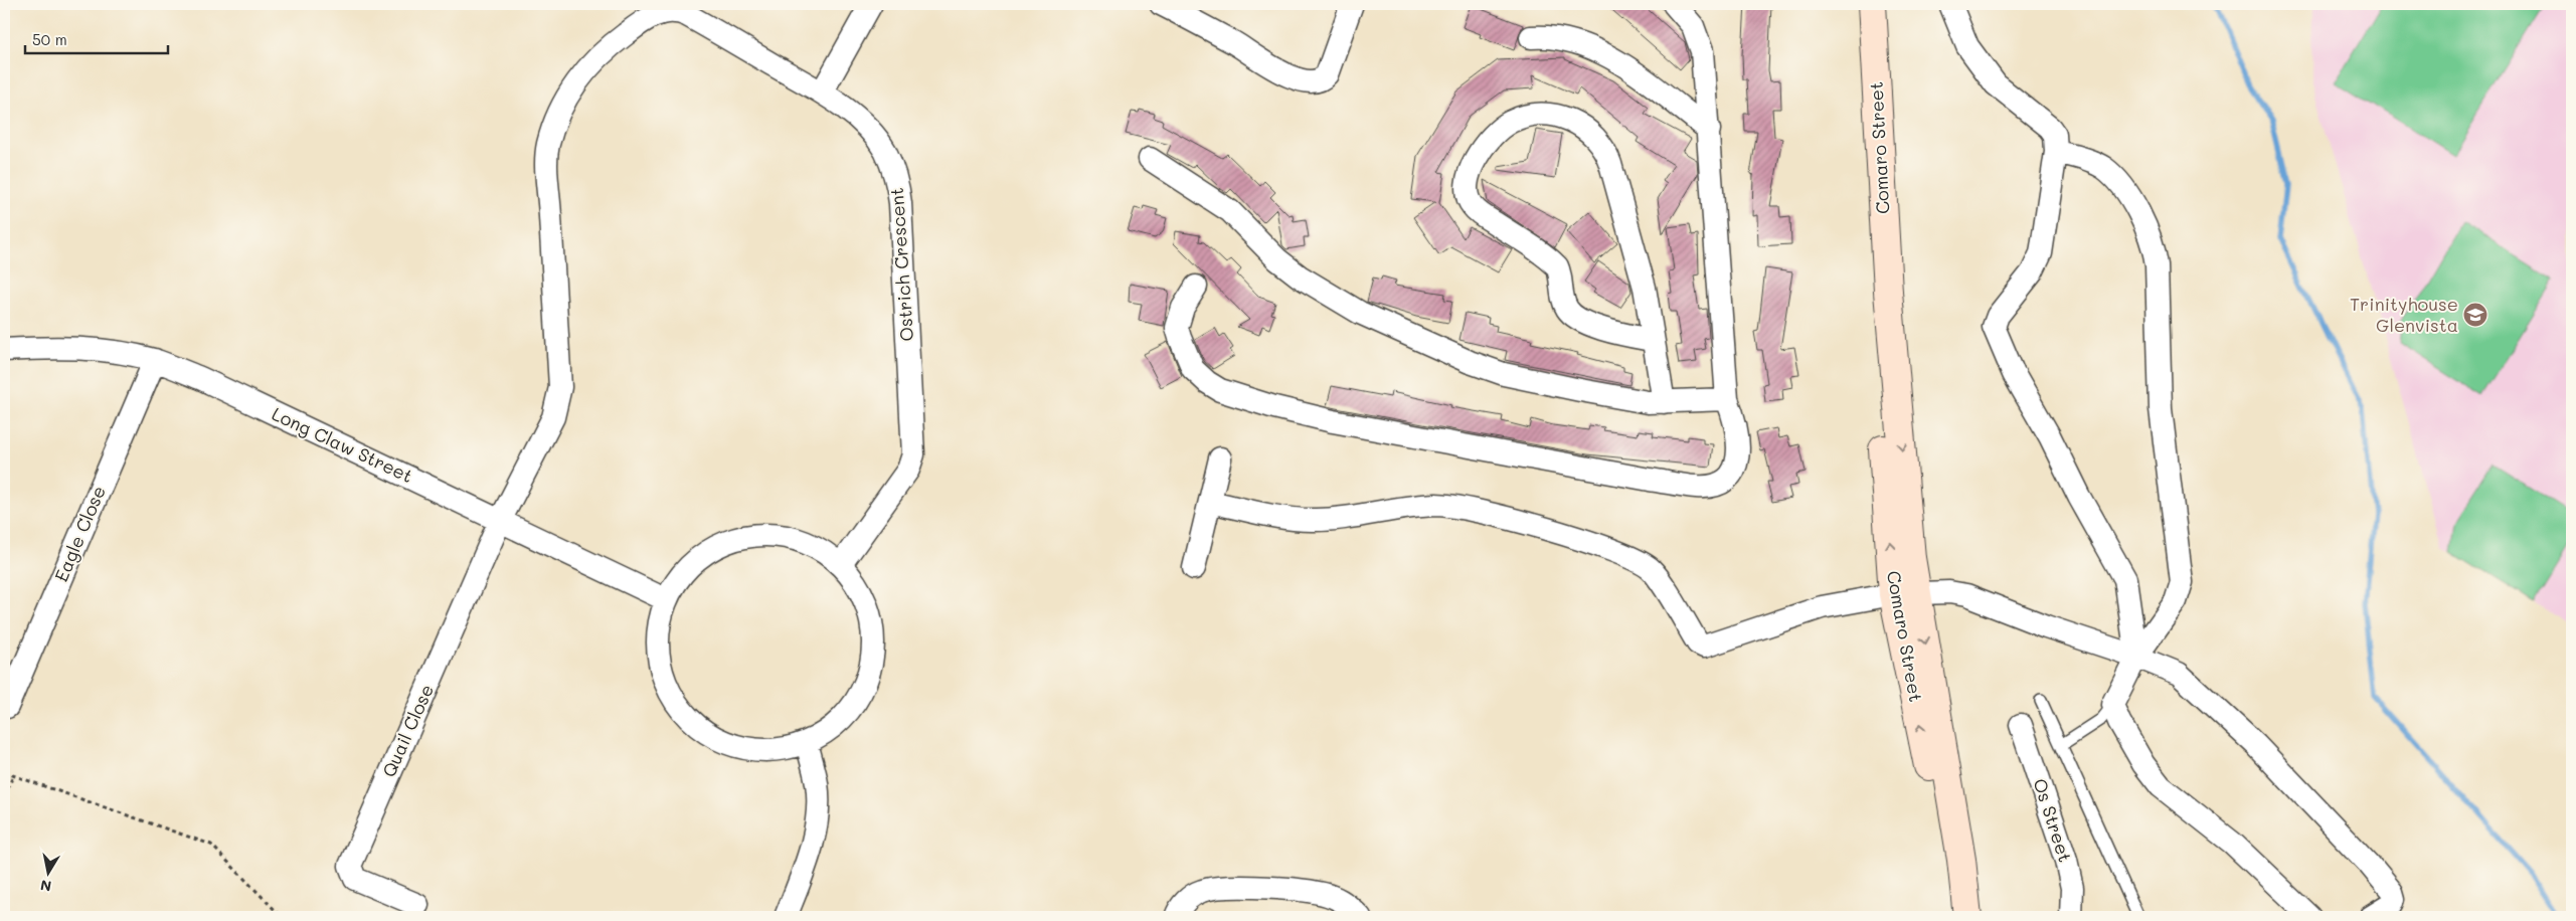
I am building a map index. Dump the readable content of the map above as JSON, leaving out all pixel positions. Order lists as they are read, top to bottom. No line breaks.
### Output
{"streets":{"street":["Comaro Street","Ostrich Crescent","Long Claw Street","Eagle Close","Quail Close","Os Street"]},"crossings":[["Ostrich Crescent","Long Claw Street"],["Ostrich Crescent","Quail Close"],["Long Claw Street","Eagle Close"],["Long Claw Street","Quail Close"]],"places":{"school or university":["Trinityhouse Glenvista"]},"scale_bar":"50 m","north":"bottom"}
